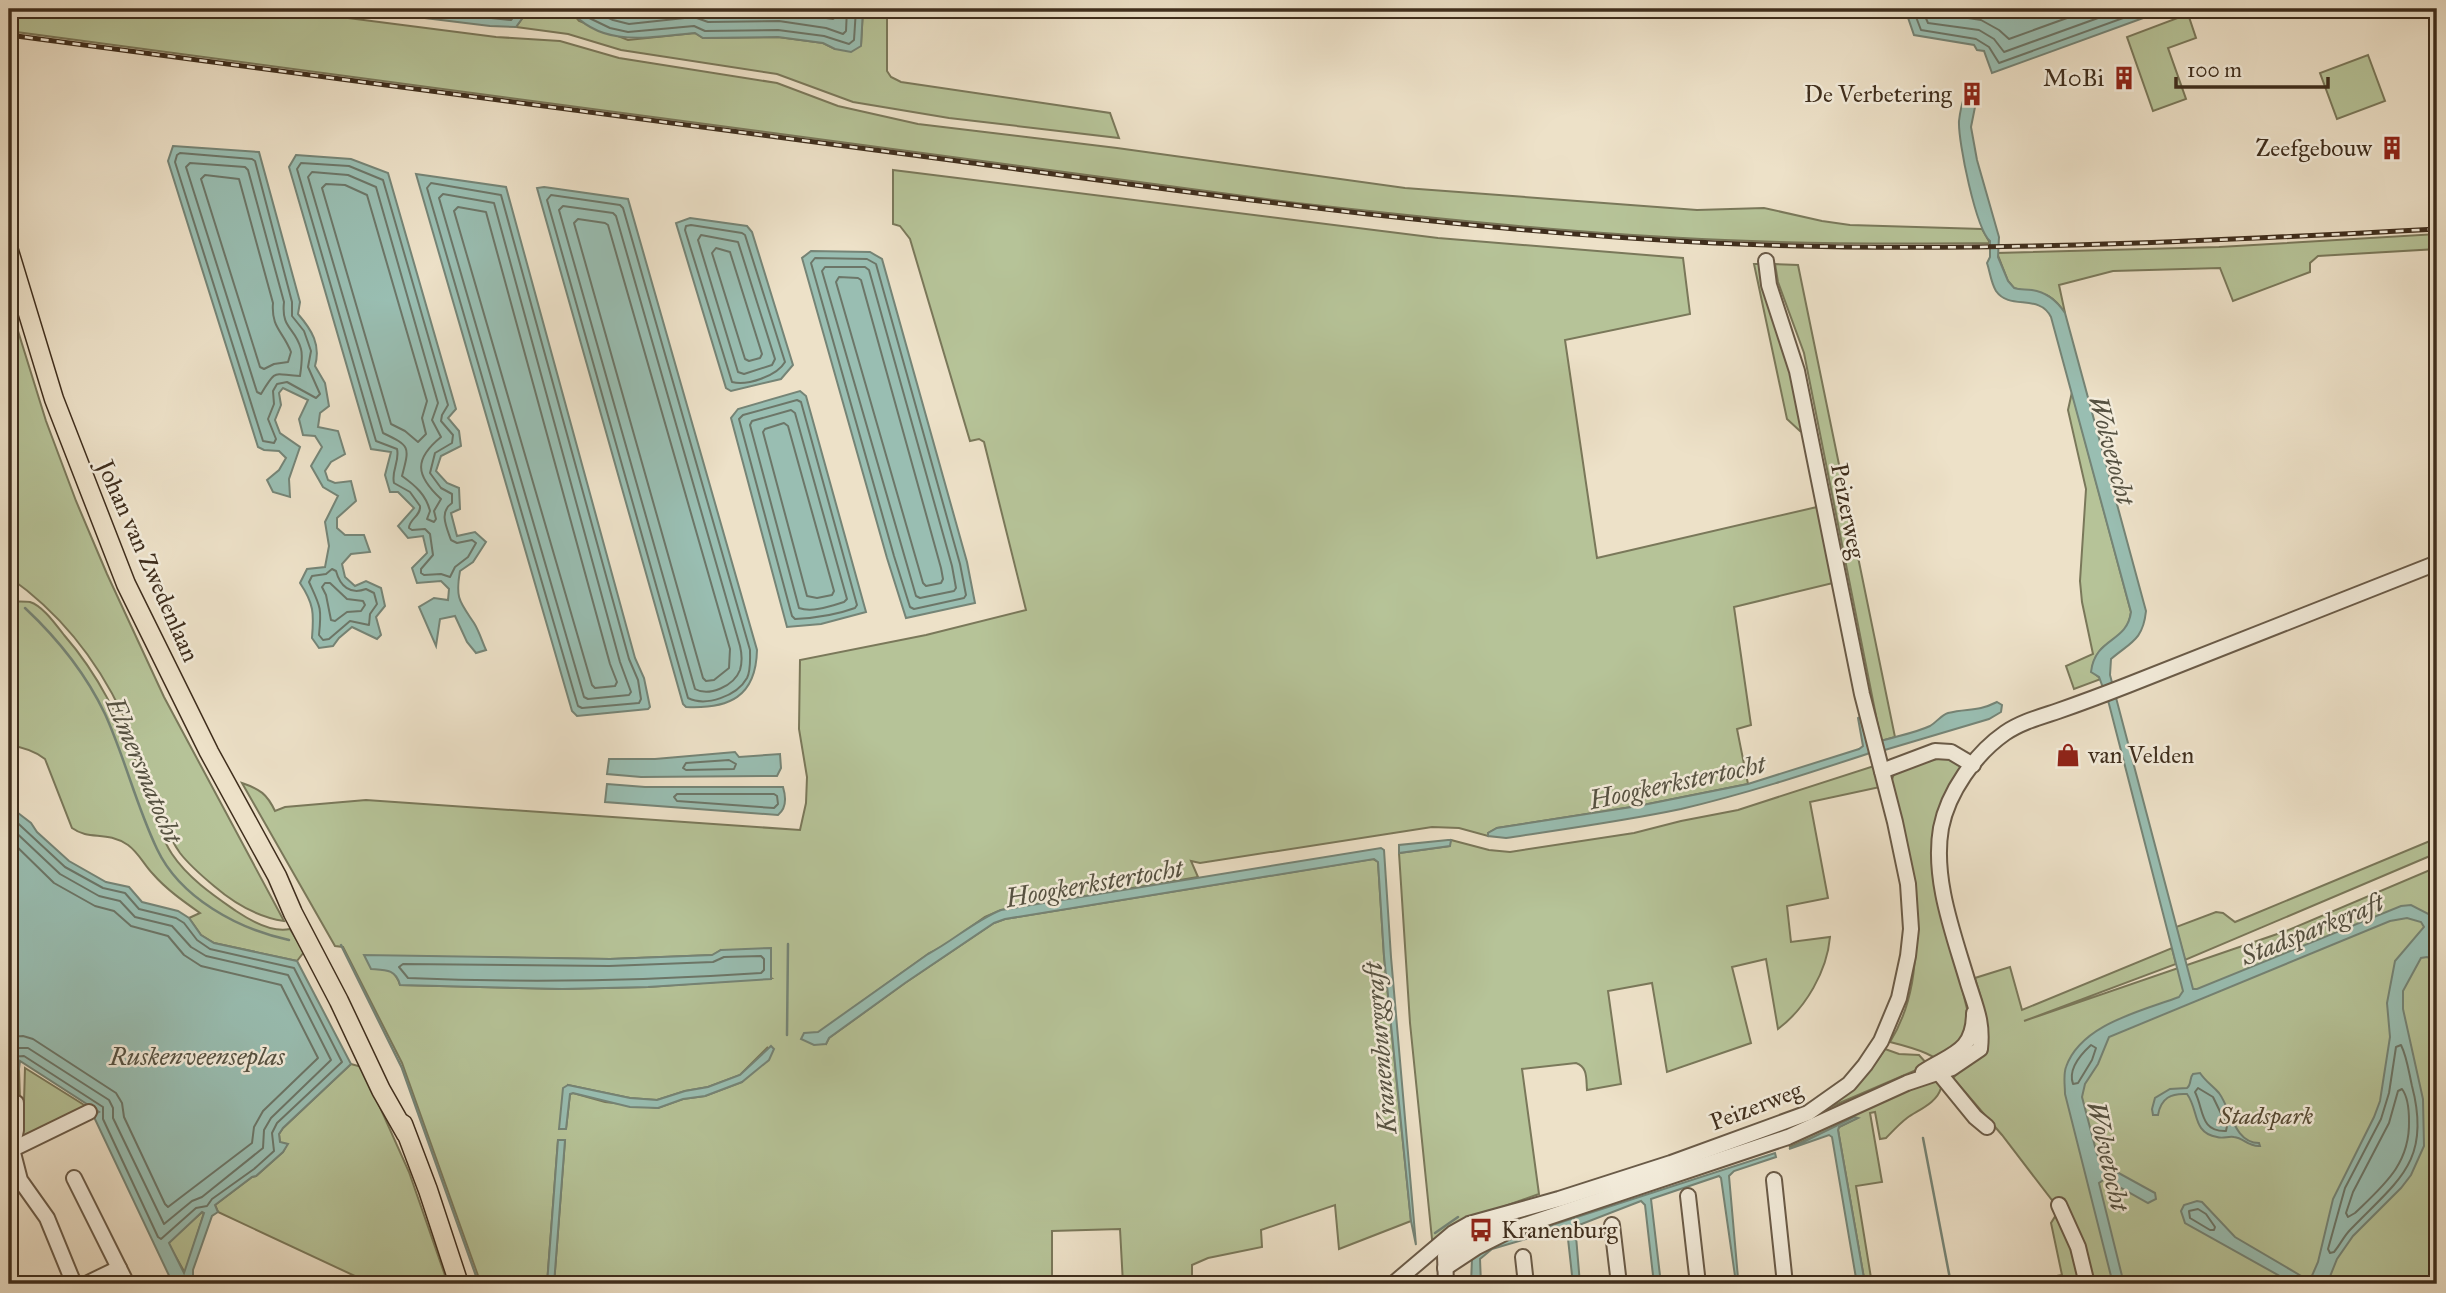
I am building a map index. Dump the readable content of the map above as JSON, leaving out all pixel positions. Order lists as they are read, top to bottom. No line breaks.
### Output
{"streets":{"main road":["Johan van Zwedenlaan"],"street":["Peizerweg"]},"water":["Wolvetocht","Elmersmatocht","Hoogkerkstertocht","Stadsparkgraft","Kranenburggraft","Ruskenveenseplas"],"parks":["Stadspark"],"places":{"building":["M0Bi","De Verbetering","Zeefgebouw"],"shop":["van Velden"],"bus stop":["Kranenburg"]},"scale_bar":"100 m"}
